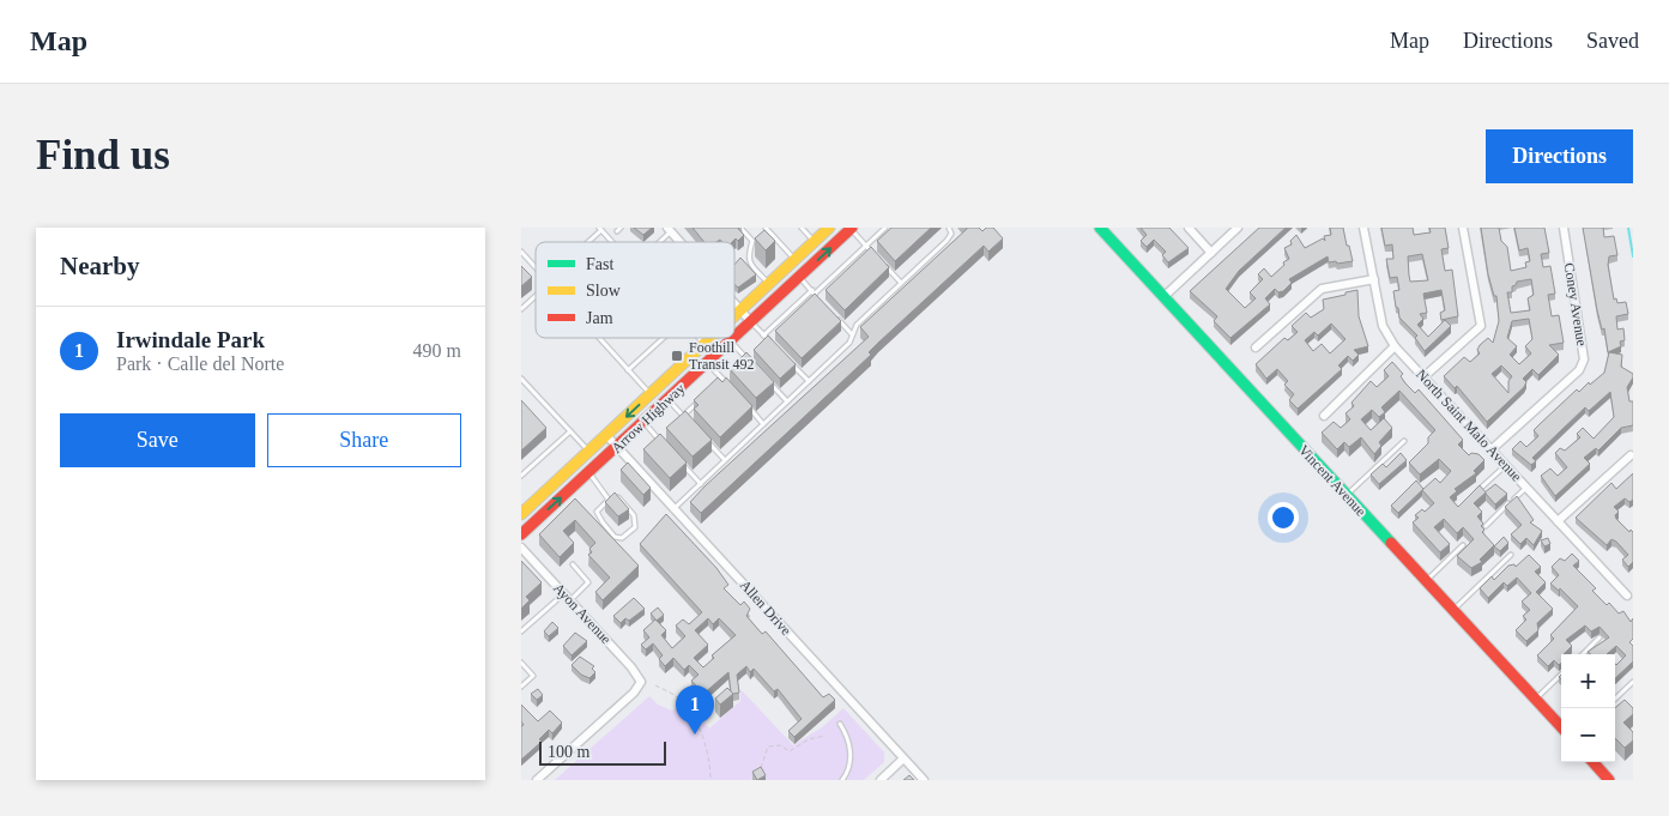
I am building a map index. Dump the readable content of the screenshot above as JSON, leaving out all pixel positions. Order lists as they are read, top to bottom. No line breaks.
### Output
{"streets":{"main road":["Arrow Highway","Vincent Avenue"],"street":["Coney Avenue","North Saint Malo Avenue","Allen Drive","Ayon Avenue"]},"crossings":[["Coney Avenue","North Saint Malo Avenue"],["Arrow Highway","Allen Drive"]],"places":{"transit":["Foothill Transit 492"]},"legend":["Fast","Slow","Jam"],"scale_bar":"100 m","page":{"header":"Map","nav":["Map","Directions","Saved"],"buttons":["Directions",["Save","Share"]],"title":"Find us","heading":"Nearby","list":[{"mark":"1","name":"Irwindale Park","note":"Park · Calle del Norte","value":"490 m"}],"map_buttons":["+","−"],"pins":"1","scale":"100 m"}}
